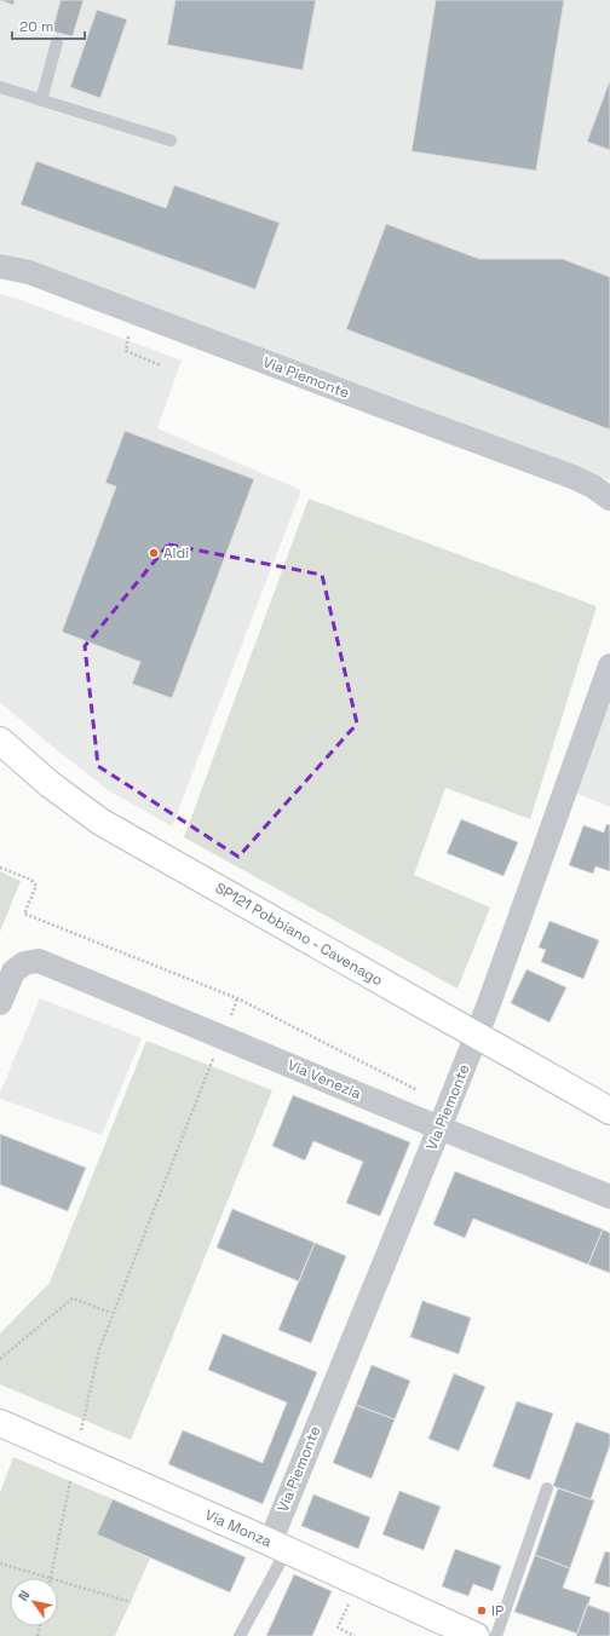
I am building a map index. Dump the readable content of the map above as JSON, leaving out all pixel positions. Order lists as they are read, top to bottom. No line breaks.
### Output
{"streets":{"main road":["SP121 Pobbiano - Cavenago","Via Monza"],"street":["Via Piemonte","Via Venezia"]},"crossings":[["Via Piemonte","Via Venezia"],["Via Piemonte","Via Monza"]],"places":["Aldi","IP"],"scale_bar":"20 m","north":"top left"}
